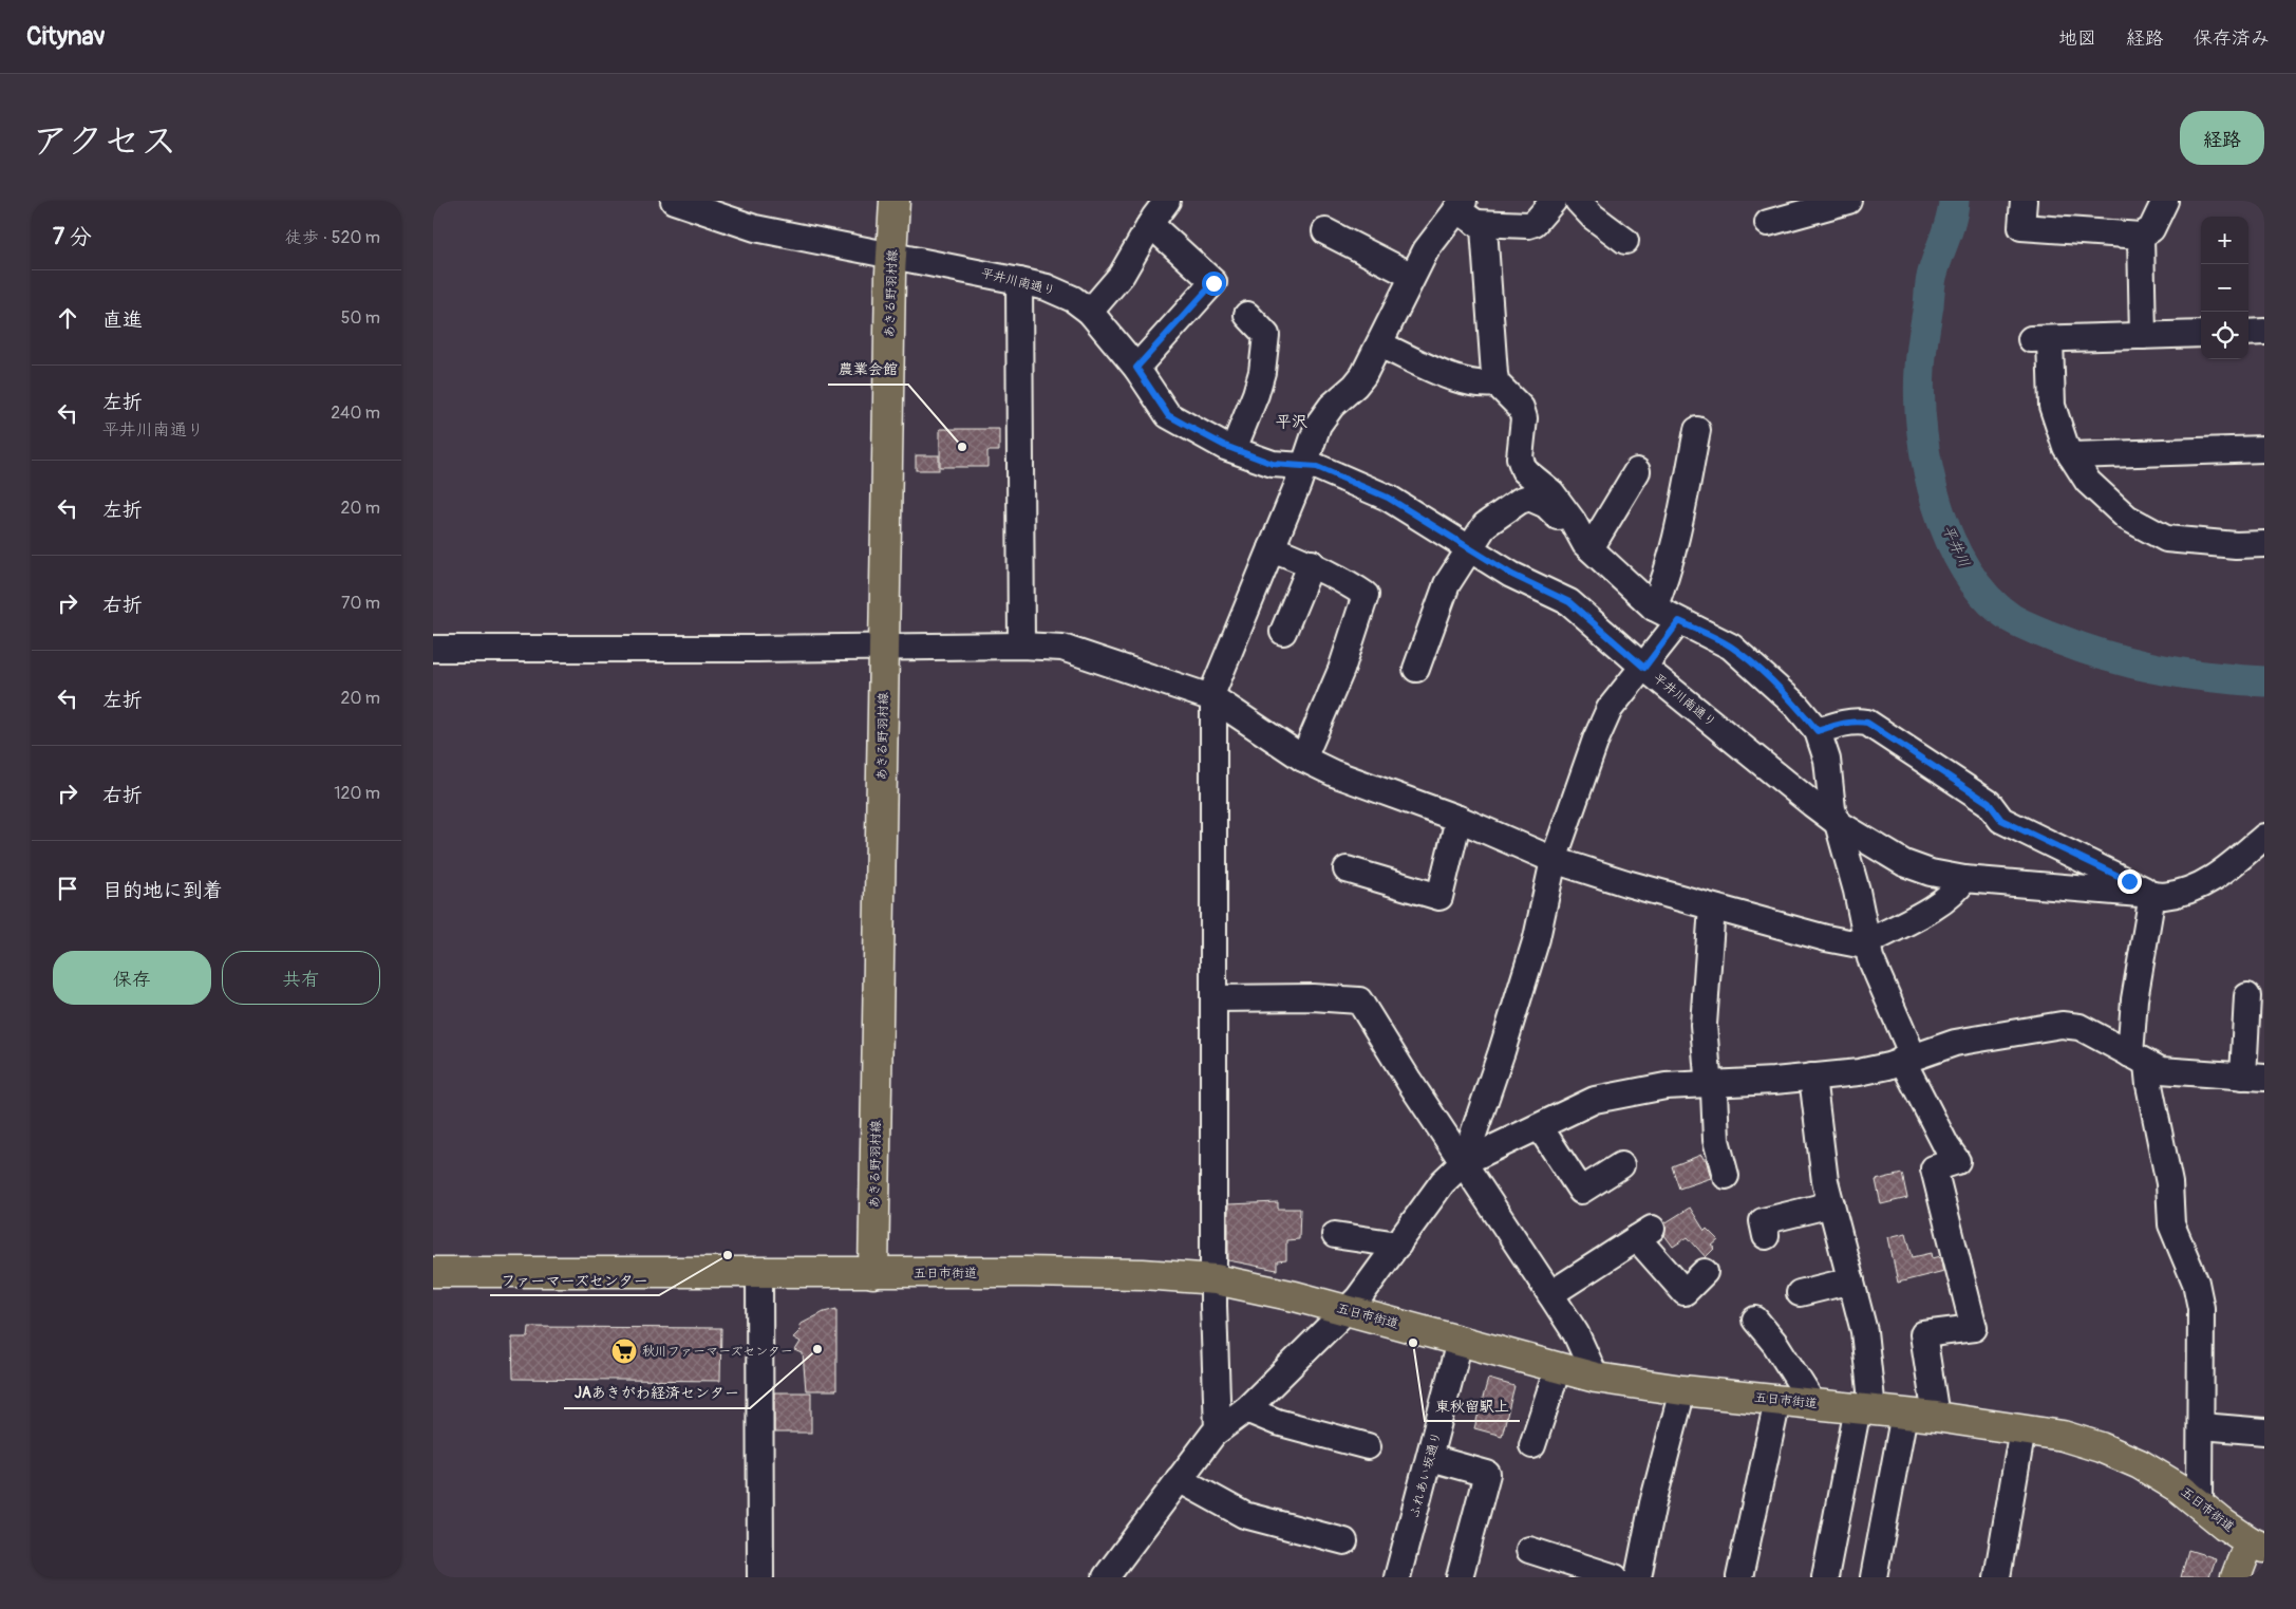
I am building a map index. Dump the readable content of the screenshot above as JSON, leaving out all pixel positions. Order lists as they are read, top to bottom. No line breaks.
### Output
{"streets":{"main road":["あきる野羽村線","五日市街道"],"street":["平井川南通り","ふれあい坂通り"]},"crossings":[["平井川南通り","あきる野羽村線"],["あきる野羽村線","五日市街道"],["五日市街道","ふれあい坂通り"]],"districts":["平沢"],"water":["平井川"],"places":{"other":["農業会館","ファーマーズセンター","東秋留駅上","JAあきがわ経済センター"],"supermarket":["秋川ファーマーズセンター"]},"page":{"header":"Citynav","nav":["地図","経路","保存済み"],"title":"アクセス","buttons":["経路",["保存","共有"]],"heading":["7 分","徒歩 · 520 m"],"map_buttons":["+","−"],"list":[["直進","50 m"],["左折","平井川南通り","240 m"],["左折","20 m"],["右折","70 m"],["左折","20 m"],["右折","120 m"],"目的地に到着"]}}
